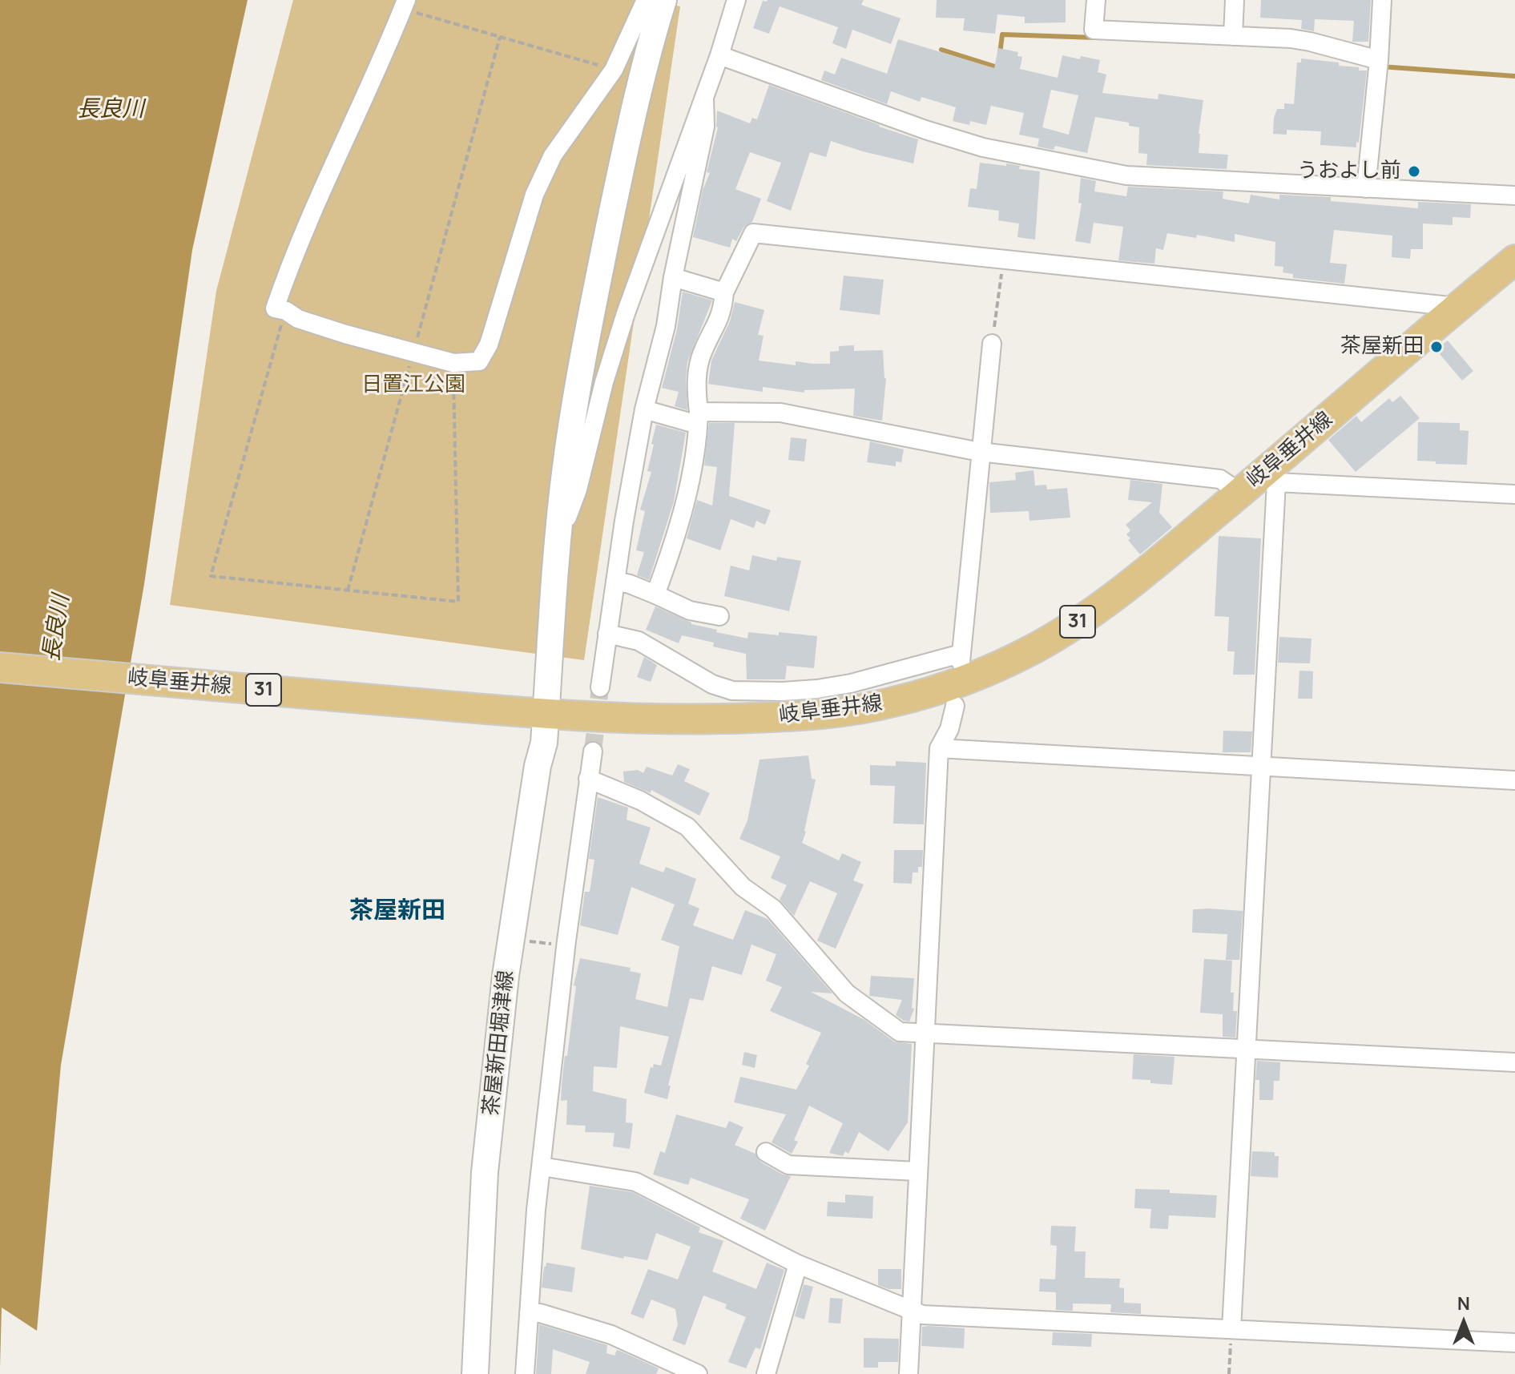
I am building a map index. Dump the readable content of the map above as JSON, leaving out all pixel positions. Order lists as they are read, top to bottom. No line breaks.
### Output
{"streets":{"main road":["岐阜垂井線","31"],"street":["茶屋新田堀津線"]},"crossings":[["岐阜垂井線","茶屋新田堀津線"]],"districts":["茶屋新田"],"water":["長良川"],"parks":["日置江公園"],"places":["うおよし前","茶屋新田"],"north":"top"}
